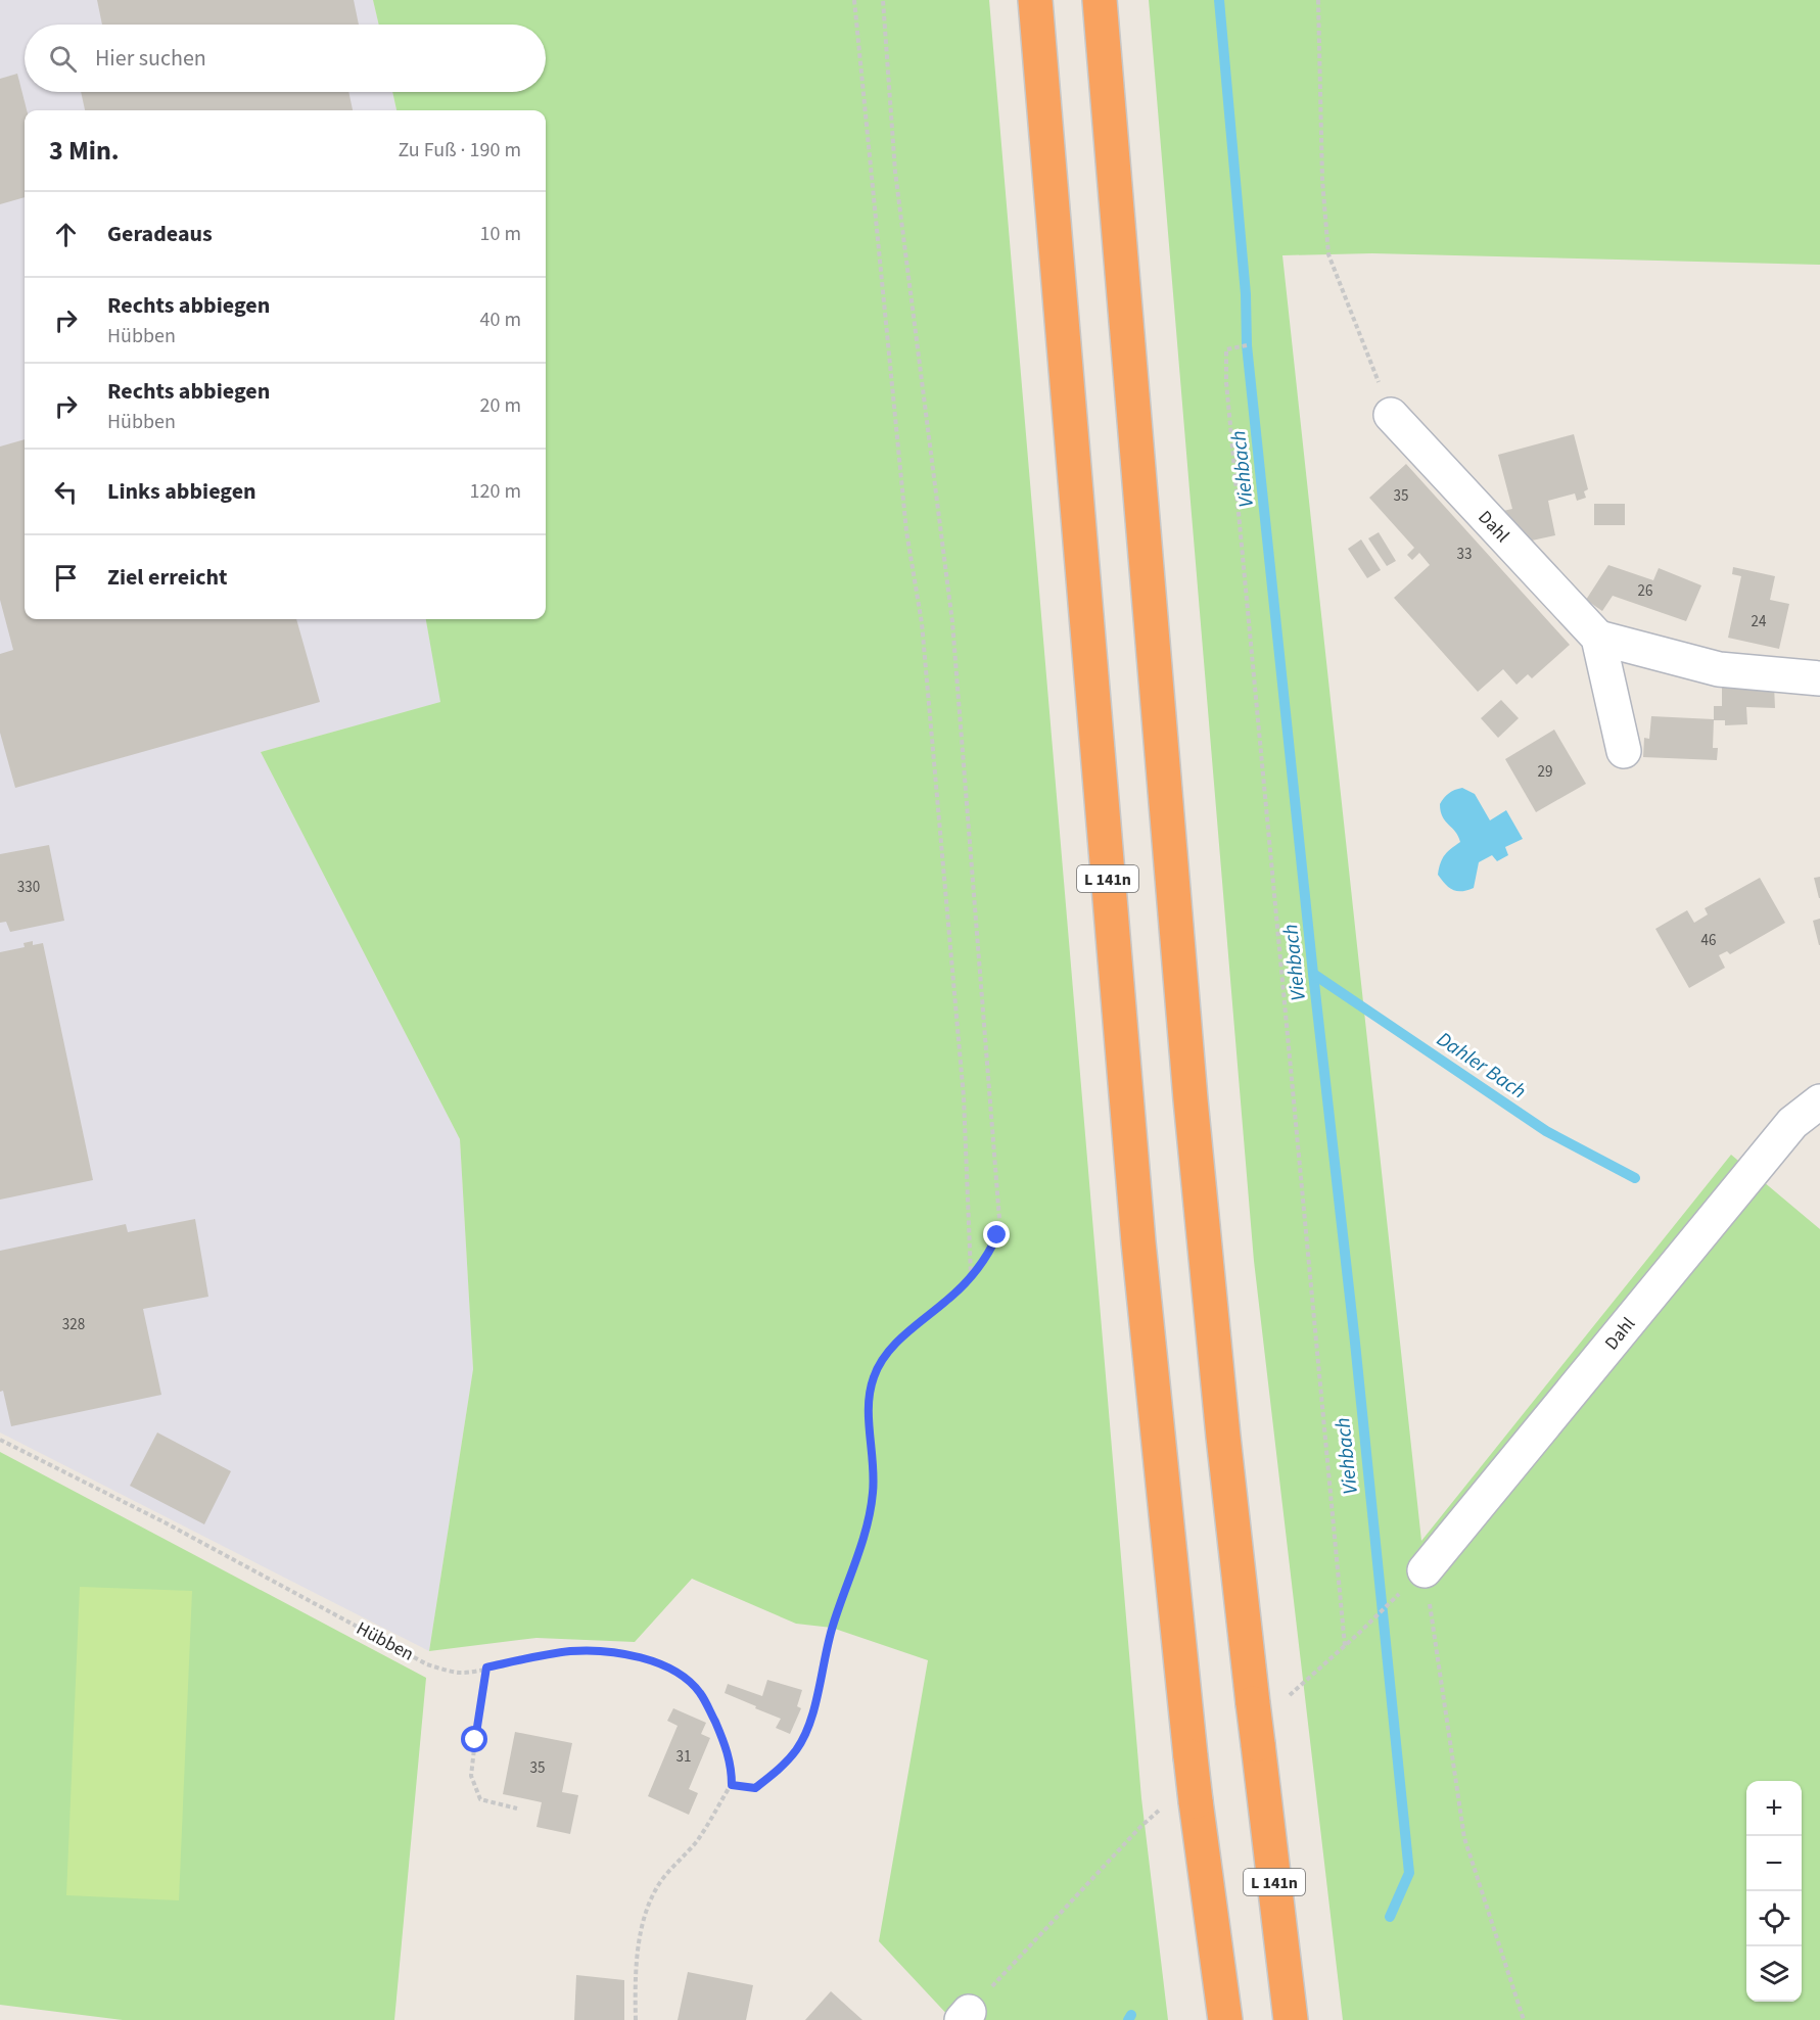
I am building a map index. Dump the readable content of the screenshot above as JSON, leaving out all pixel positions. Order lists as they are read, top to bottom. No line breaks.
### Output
{"streets":{"highway":["L 141n"],"lane":["Dahl"],"path":["Hübben"]},"water":["Viehbach","Dahler Bach"],"house_numbers":["35","33","26","24","29","330","46","328","31","35"],"page":{"search":"Hier suchen","heading":["3 Min.","Zu Fuß · 190 m"],"list":[["Geradeaus","10 m"],["Rechts abbiegen","Hübben","40 m"],["Rechts abbiegen","Hübben","20 m"],["Links abbiegen","120 m"],"Ziel erreicht"],"map_buttons":["+","−"]}}
